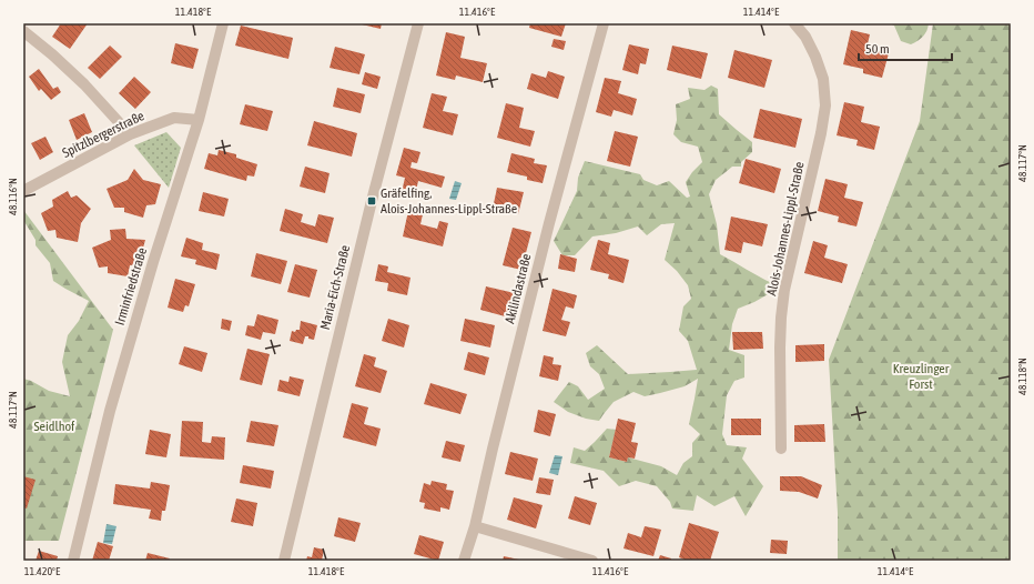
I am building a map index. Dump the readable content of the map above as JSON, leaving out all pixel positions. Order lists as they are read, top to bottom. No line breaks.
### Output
{"streets":{"street":["Spitzlbergerstraße","Alois-Johannes-Lippl-Straße","Irminfriedstraße","Maria-Eich-Straße","Akilindastraße"]},"crossings":[["Spitzlbergerstraße","Irminfriedstraße"]],"parks":["Kreuzlinger Forst","Seidlhof"],"places":{"transit":["Gräfelfing, Alois-Johannes-Lippl-Straße"]},"scale_bar":"50 m","coordinates":["11.418°E","11.416°E","11.414°E","48.117°N","48.116°N","48.118°N","11.420°E"]}
